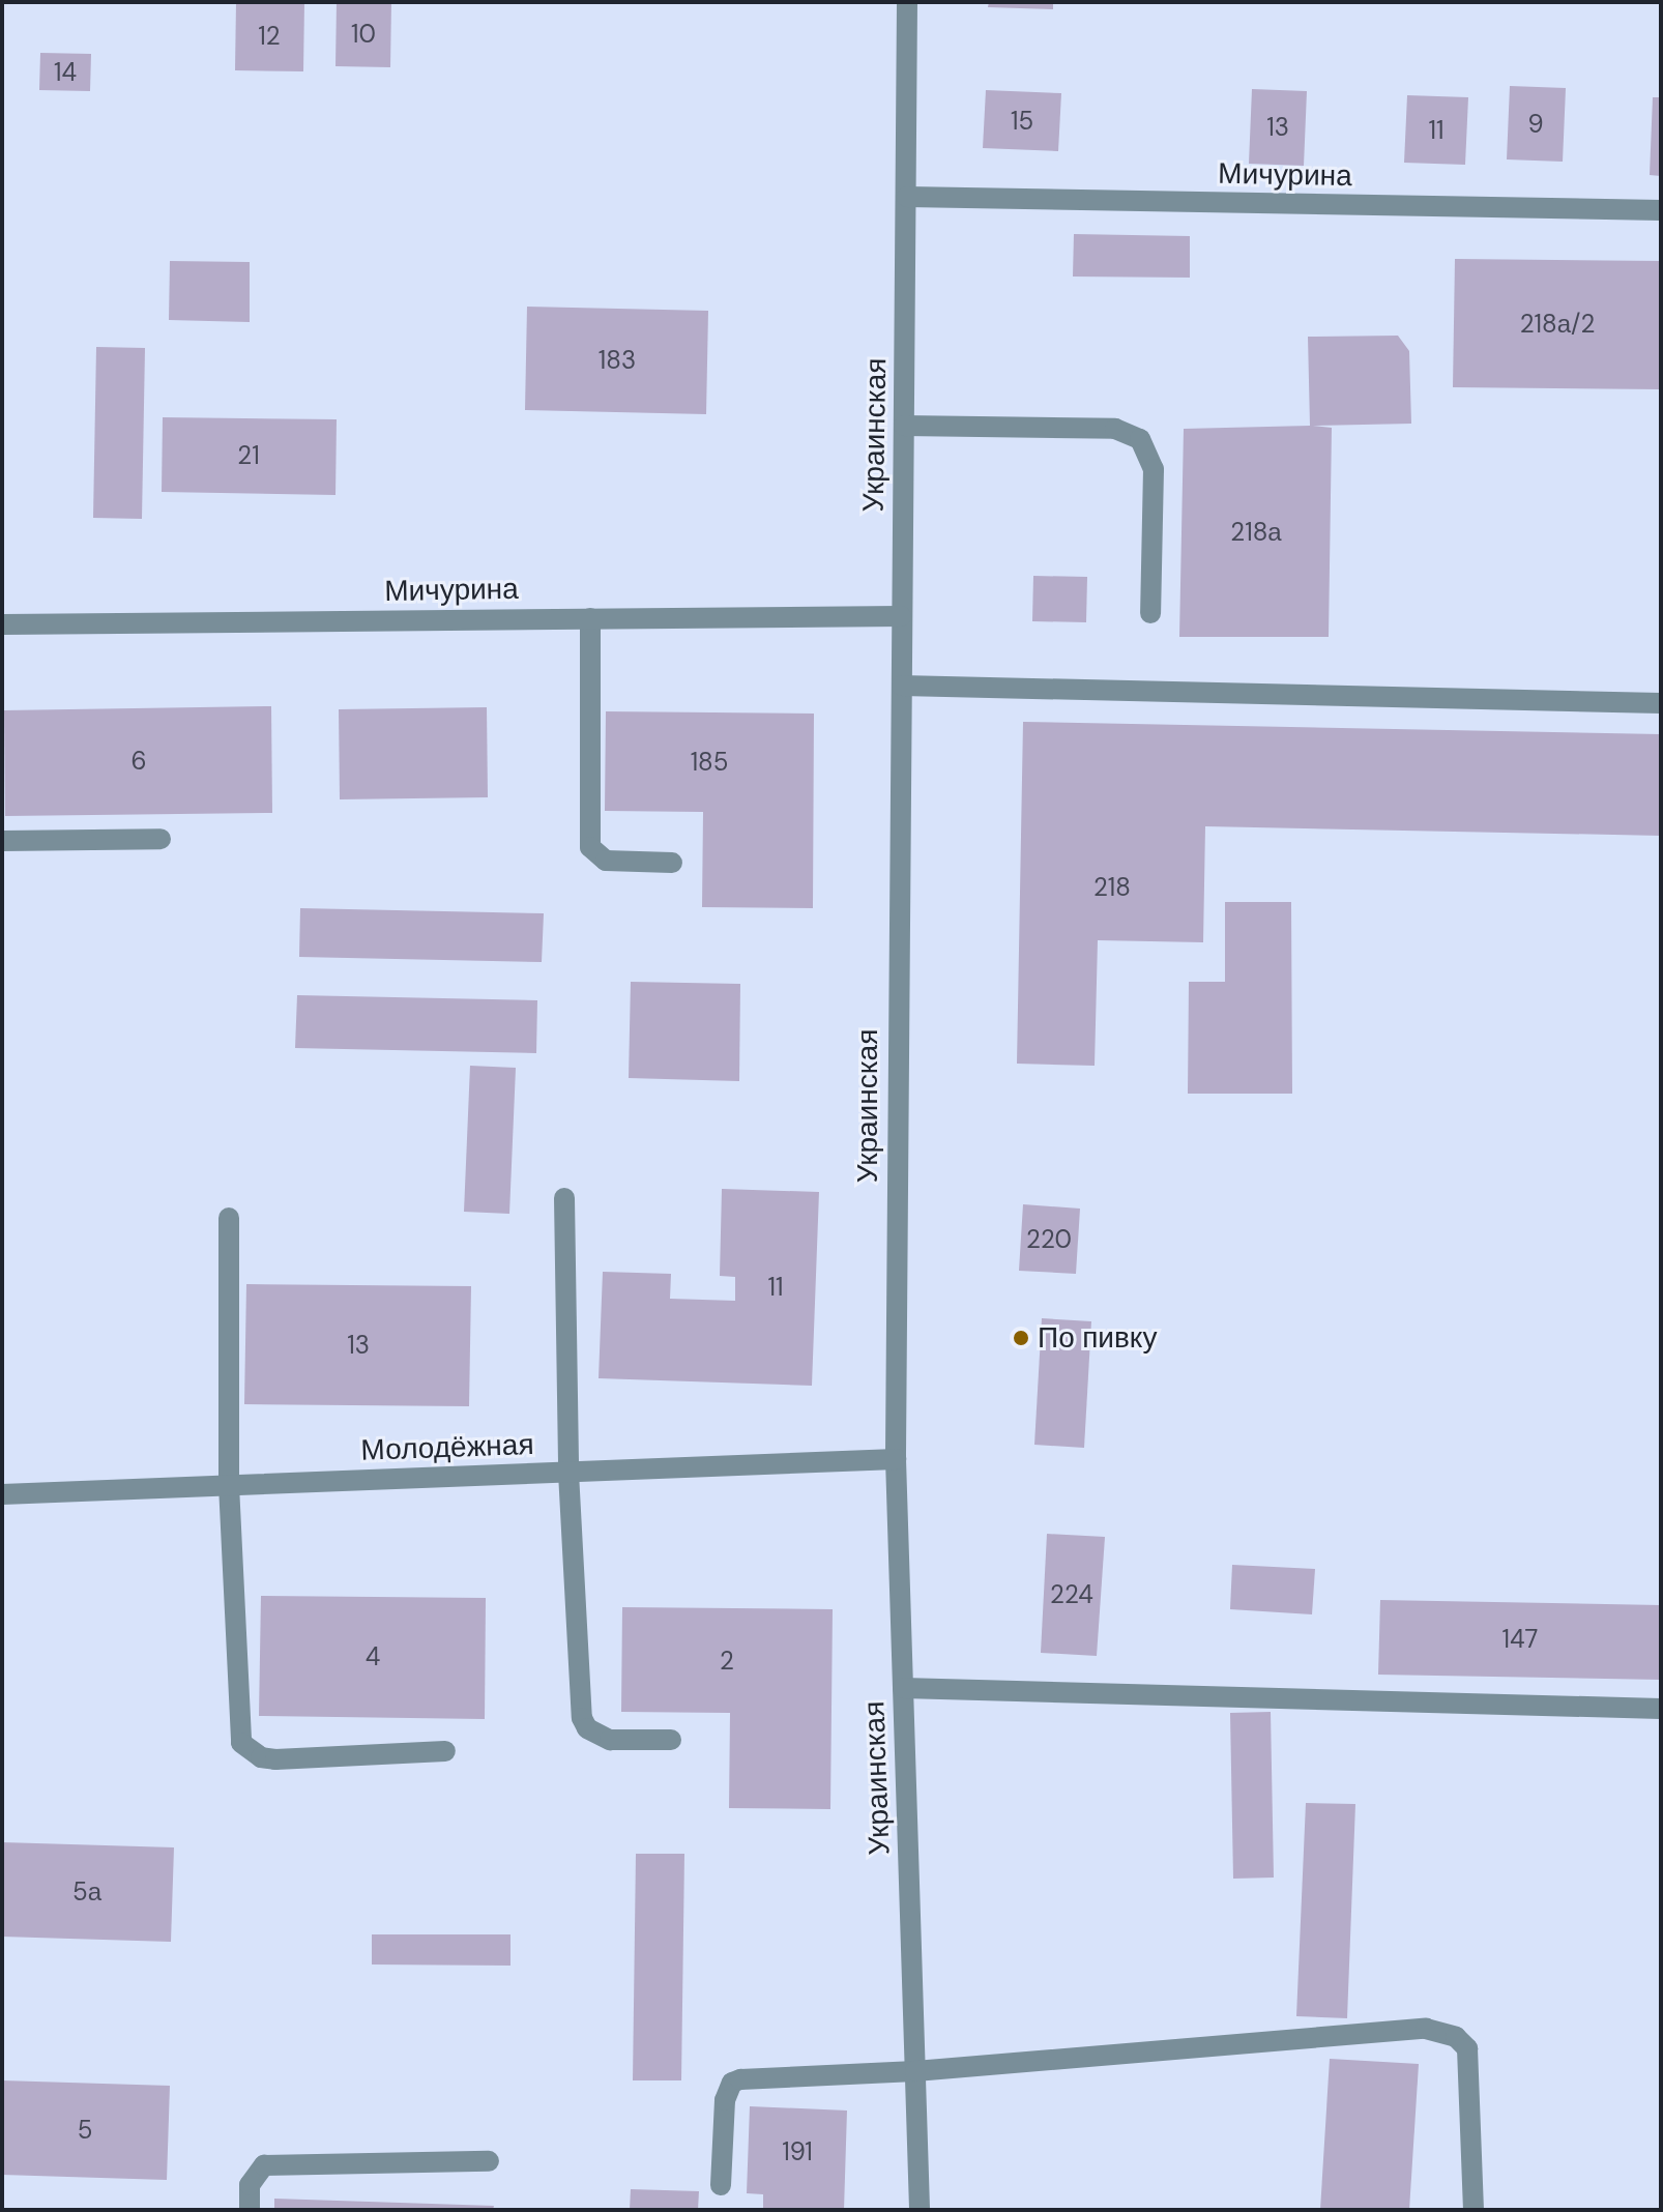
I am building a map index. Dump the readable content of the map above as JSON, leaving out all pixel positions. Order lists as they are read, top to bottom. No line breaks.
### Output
{"streets":{"street":["Мичурина","Украинская","Молодёжная"]},"crossings":[["Мичурина","Украинская"],["Украинская","Молодёжная"]],"places":["По пивку"],"house_numbers":["10","12","14","15","9","13","11","218а/2","183","21","218а","6","185","218","220","11","13","224","147","4","2","5а","5","191"]}
